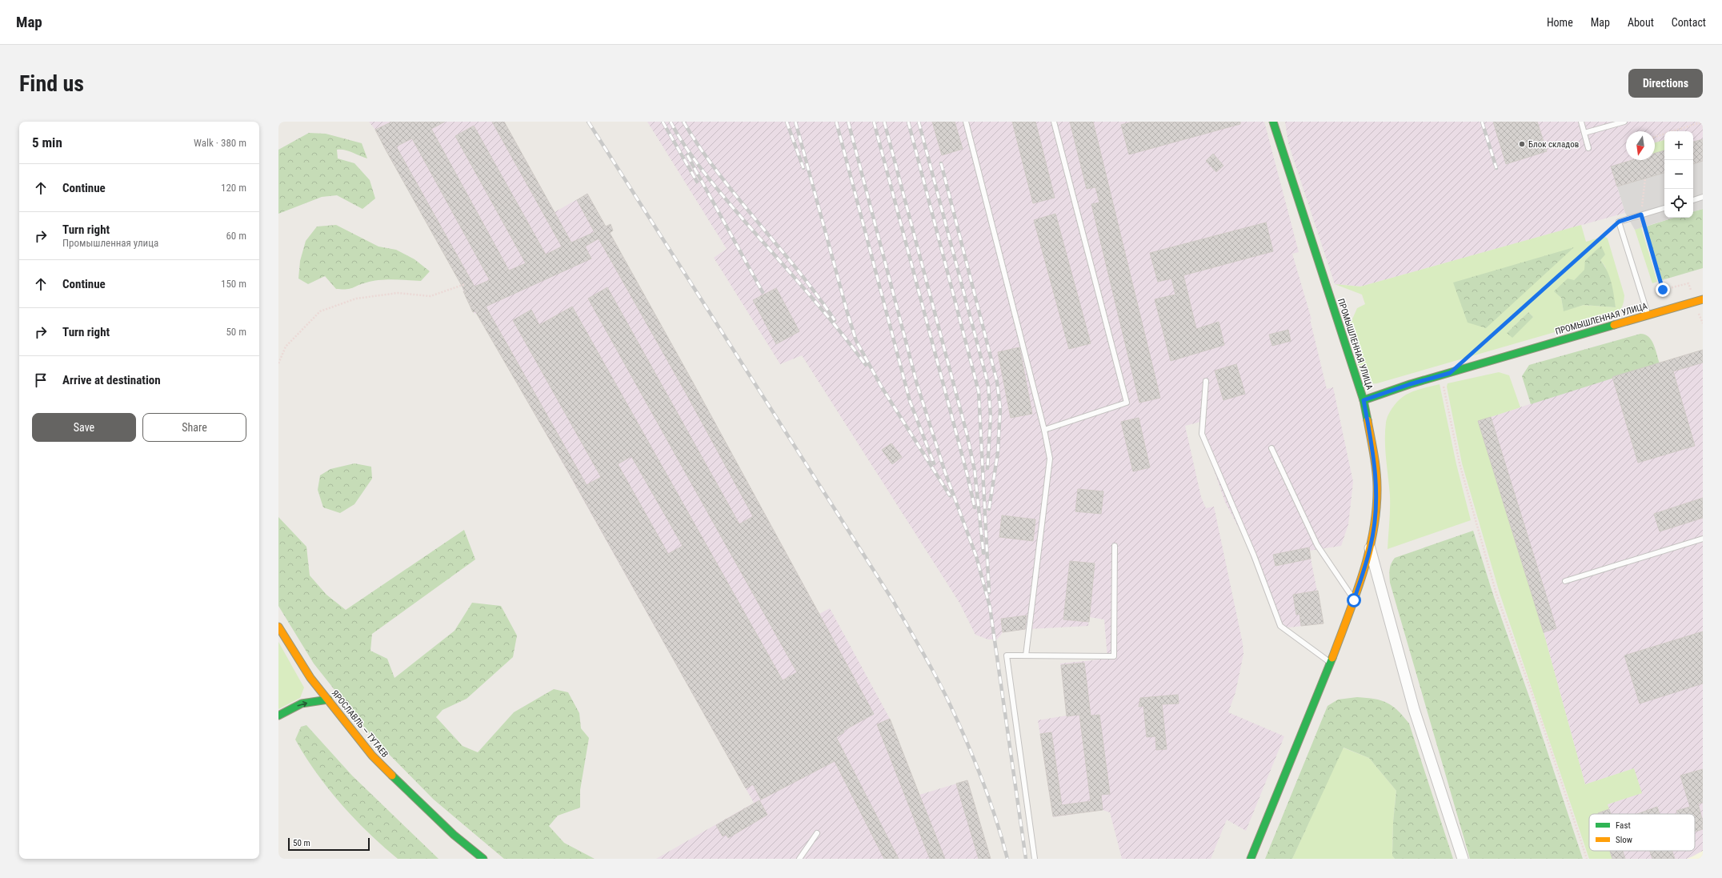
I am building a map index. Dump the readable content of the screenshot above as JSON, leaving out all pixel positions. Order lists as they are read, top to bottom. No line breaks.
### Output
{"streets":{"street":["ПРОМЫШЛЕННАЯ УЛИЦА","ЯРОСЛАВЛЬ — ТУТАЕВ"]},"places":["Блок складов"],"legend":["Fast","Slow"],"scale_bar":"50 m","north":"bottom","page":{"header":"Map","nav":["Home","Map","About","Contact"],"buttons":["Directions",["Save","Share"]],"title":"Find us","heading":["5 min","Walk · 380 m"],"map_buttons":["+","−"],"list":[["Continue","120 m"],["Turn right","Промышленная улица","60 m"],["Continue","150 m"],["Turn right","50 m"],"Arrive at destination"],"scale":"50 m"}}
